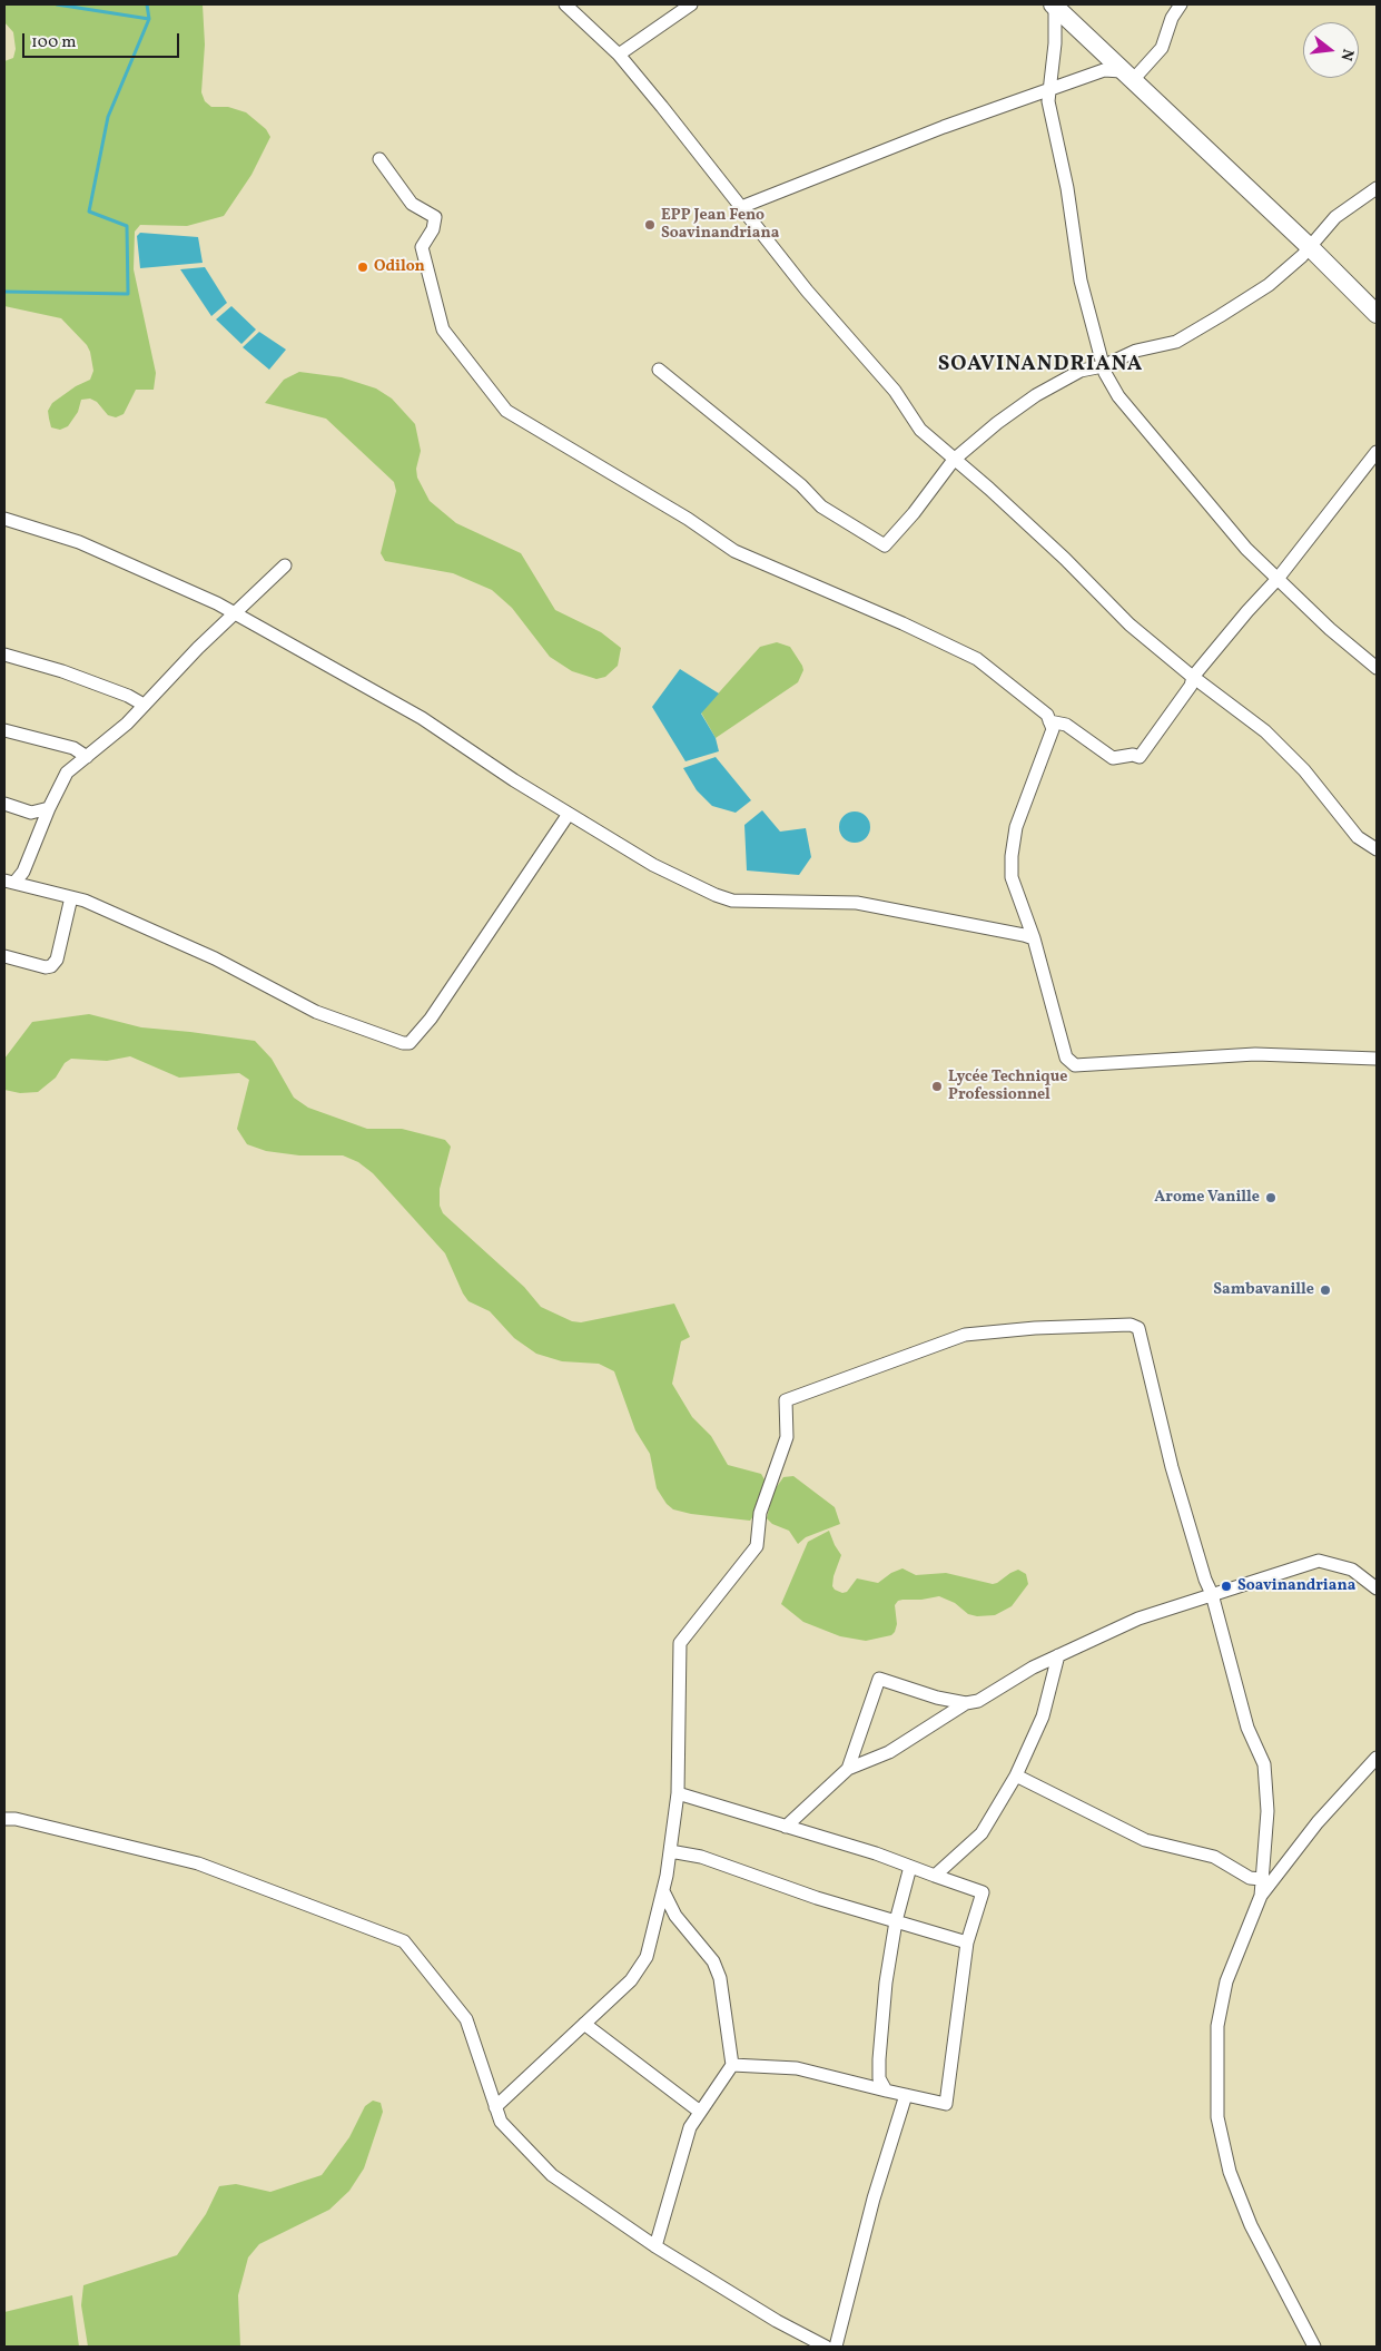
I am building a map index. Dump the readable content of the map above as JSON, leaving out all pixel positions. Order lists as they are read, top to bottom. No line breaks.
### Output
{"districts":["SOAVINANDRIANA"],"places":["EPP Jean Feno Soavinandriana","Odilon","Lycée Technique Professionnel","Arome Vanille","Sambavanille","Soavinandriana"],"scale_bar":"100 m","north":"right"}
